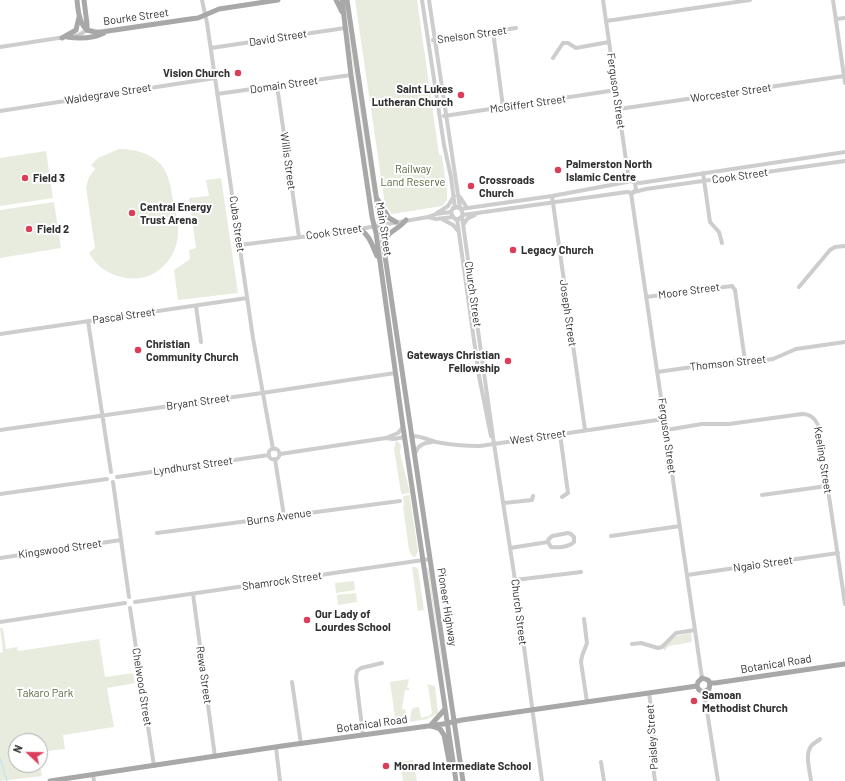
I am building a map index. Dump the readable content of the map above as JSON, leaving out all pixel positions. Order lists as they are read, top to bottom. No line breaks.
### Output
{"streets":{"main road":["Bourke Street","Main Street","Pioneer Highway","Botanical Road"],"street":["Snelson Street","David Street","Domain Street","Ferguson Street","Worcester Street","Waldegrave Street","McGiffert Street","Willis Street","Cook Street","Cuba Street","Moore Street","Church Street","Joseph Street","Pascal Street","Thomson Street","Bryant Street","West Street","Keeling Street","Lyndhurst Street","Burns Avenue","Kingswood Street","Ngaio Street","Shamrock Street","Rewa Street","Chelwood Street","Paisley Street"]},"crossings":[["Bourke Street","Cuba Street"],["David Street","Cuba Street"],["David Street","Main Street"],["Domain Street","Willis Street"],["Domain Street","Cuba Street"],["Domain Street","Main Street"],["Ferguson Street","Worcester Street"],["Ferguson Street","McGiffert Street"],["Ferguson Street","Cook Street"],["Ferguson Street","Moore Street"],["Ferguson Street","Thomson Street"],["Ferguson Street","West Street"],["Ferguson Street","Keeling Street"],["Ferguson Street","Ngaio Street"],["Ferguson Street","Botanical Road"],["Waldegrave Street","Cuba Street"],["Willis Street","Cook Street"],["Cook Street","Cuba Street"],["Cook Street","Main Street"],["Cook Street","Church Street"],["Cook Street","Joseph Street"],["Cuba Street","Pascal Street"],["Cuba Street","Bryant Street"],["Cuba Street","Lyndhurst Street"],["Main Street","Bryant Street"],["Main Street","West Street"],["Main Street","Pioneer Highway"],["Moore Street","Thomson Street"],["Church Street","West Street"],["Church Street","Botanical Road"],["Joseph Street","West Street"],["West Street","Pioneer Highway"],["Keeling Street","Ngaio Street"],["Shamrock Street","Pioneer Highway"],["Shamrock Street","Rewa Street"],["Shamrock Street","Chelwood Street"],["Pioneer Highway","Botanical Road"],["Botanical Road","Rewa Street"],["Botanical Road","Chelwood Street"],["Botanical Road","Paisley Street"]],"parks":["Railway Land Reserve","Takaro Park"],"places":["Vision Church","Saint Lukes Lutheran Church","Palmerston North Islamic Centre","Field 3","Crossroads Church","Central Energy Trust Arena","Field 2","Legacy Church","Christian Community Church","Gateways Christian Fellowship","Our Lady of Lourdes School","Samoan Methodist Church","Monrad Intermediate School"],"north":"left"}
